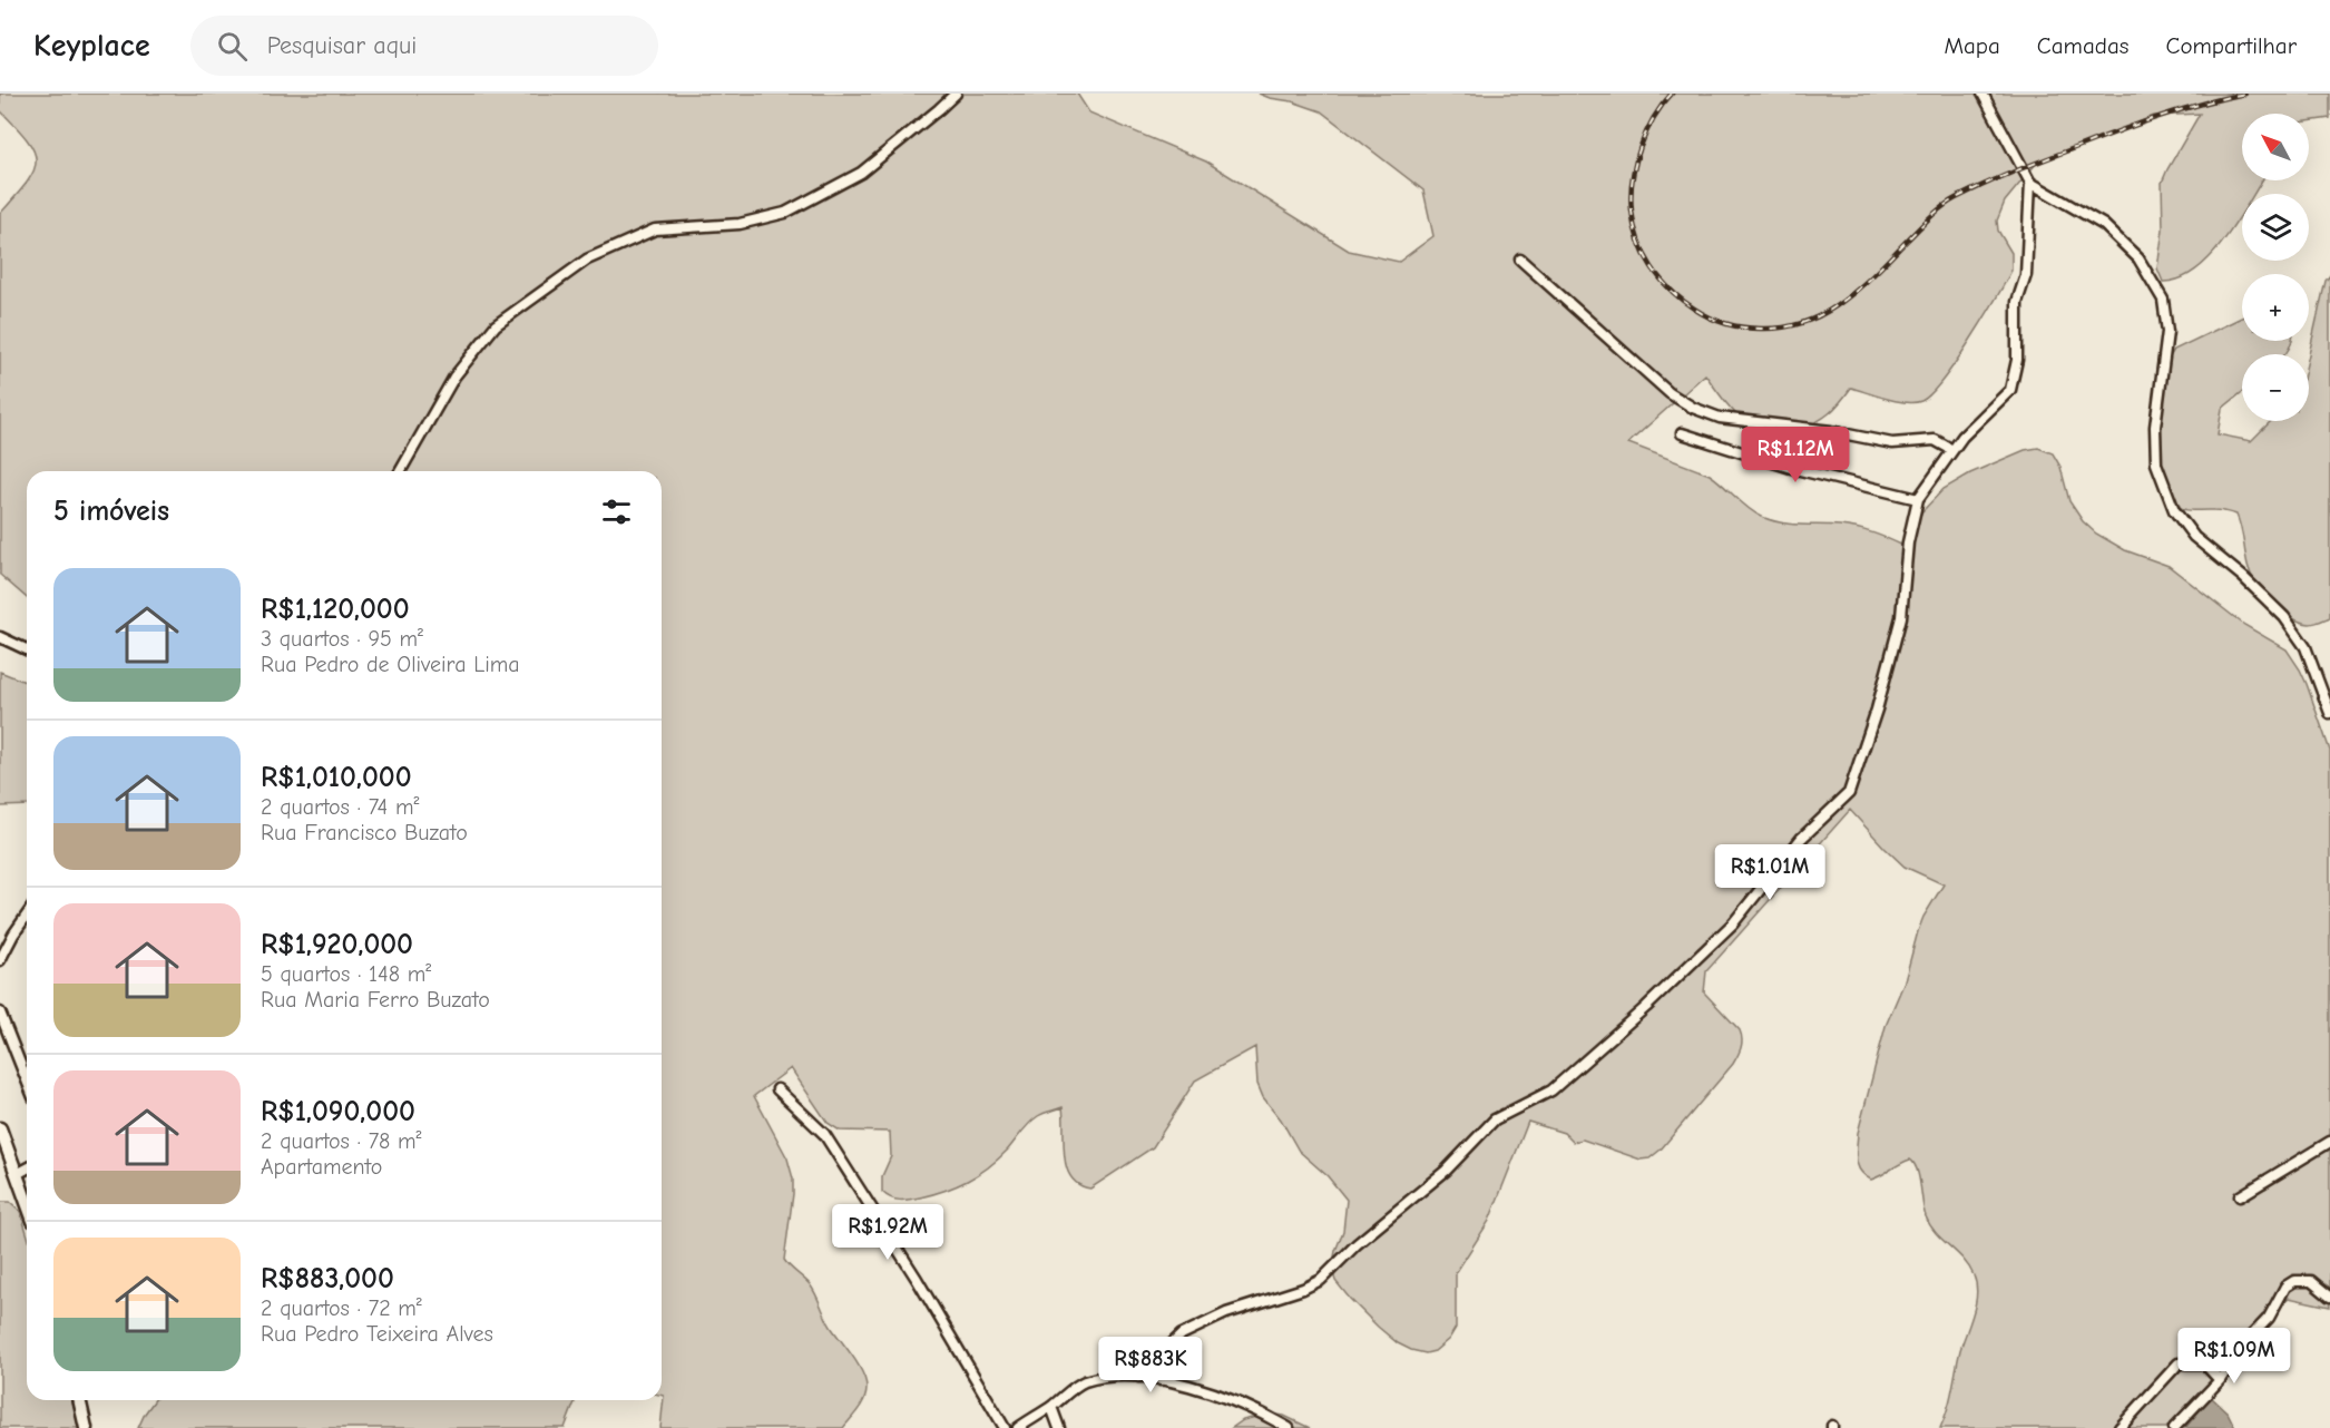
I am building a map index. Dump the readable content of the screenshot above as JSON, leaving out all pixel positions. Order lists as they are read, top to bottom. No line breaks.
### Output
{"north":"top left","page":{"header":"Keyplace","search":"Pesquisar aqui","nav":["Mapa","Camadas","Compartilhar"],"map_buttons":["+","−"],"price":["R$1.12M","R$1.01M","R$1.92M","R$1.09M","R$883K"],"heading":"5 imóveis","list":[{"name":"R$1,120,000","note":"3 quartos · 95 m² · Rua Pedro de Oliveira Lima"},{"name":"R$1,010,000","note":"2 quartos · 74 m² · Rua Francisco Buzato"},{"name":"R$1,920,000","note":"5 quartos · 148 m² · Rua Maria Ferro Buzato"},{"name":"R$1,090,000","note":"2 quartos · 78 m² · Apartamento"},{"name":"R$883,000","note":"2 quartos · 72 m² · Rua Pedro Teixeira Alves"}]}}
